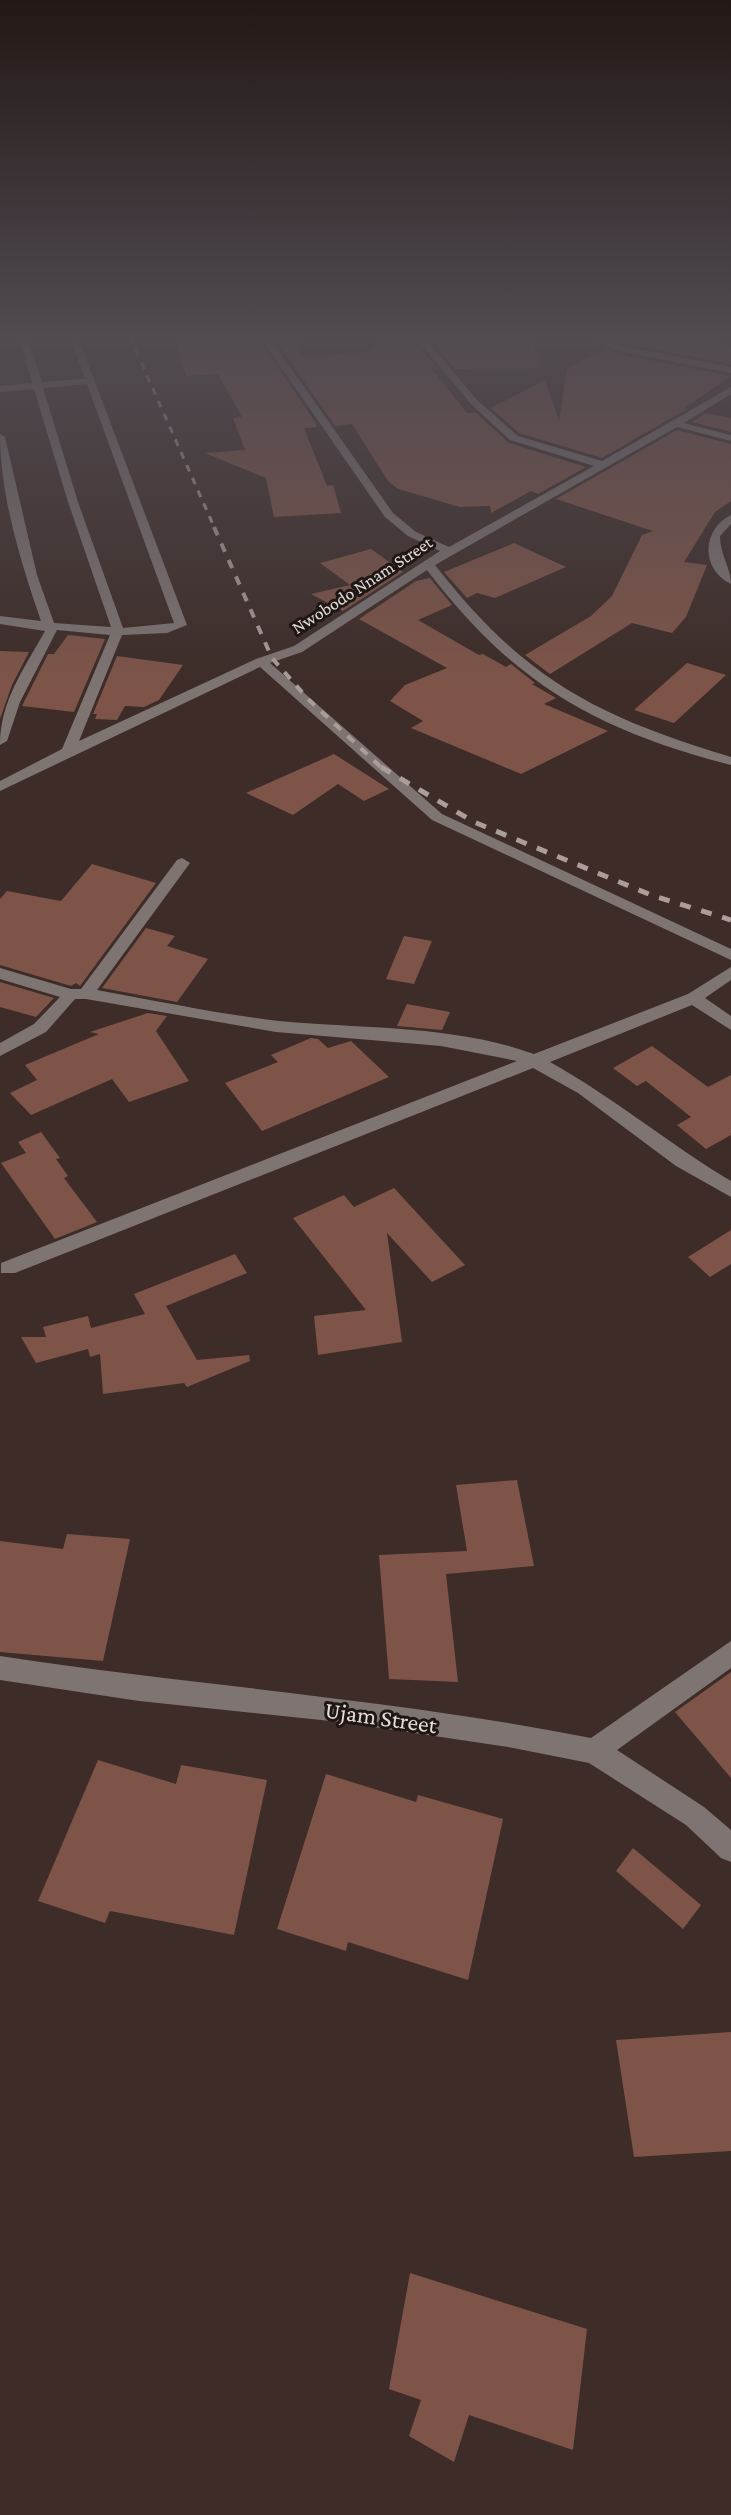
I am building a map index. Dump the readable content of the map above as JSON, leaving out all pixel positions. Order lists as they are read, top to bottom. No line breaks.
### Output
{"streets":{"street":["Nwobodo Nnam Street","Ujam Street"]}}
